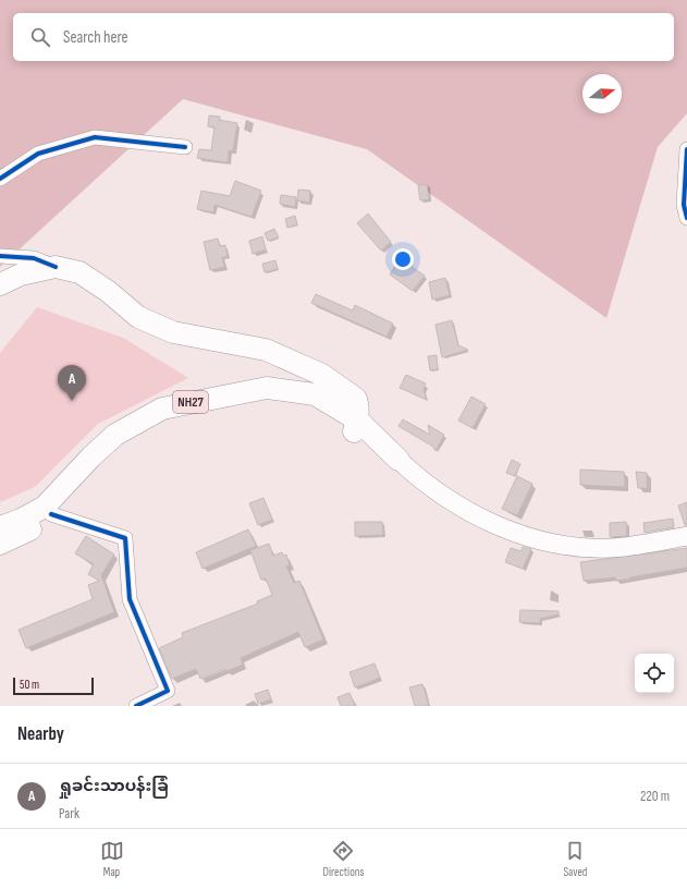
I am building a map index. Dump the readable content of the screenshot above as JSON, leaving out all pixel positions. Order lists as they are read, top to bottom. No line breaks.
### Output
{"streets":{"highway":["NH27"]},"scale_bar":"50 m","north":"right","page":{"search":"Search here","pins":"A","scale":"50 m","heading":"Nearby","list":[{"mark":"A","name":"ရှုခင်းသာပန်းခြံ","note":"Park","value":"220 m"}],"nav":["Map","Directions","Saved"]}}
